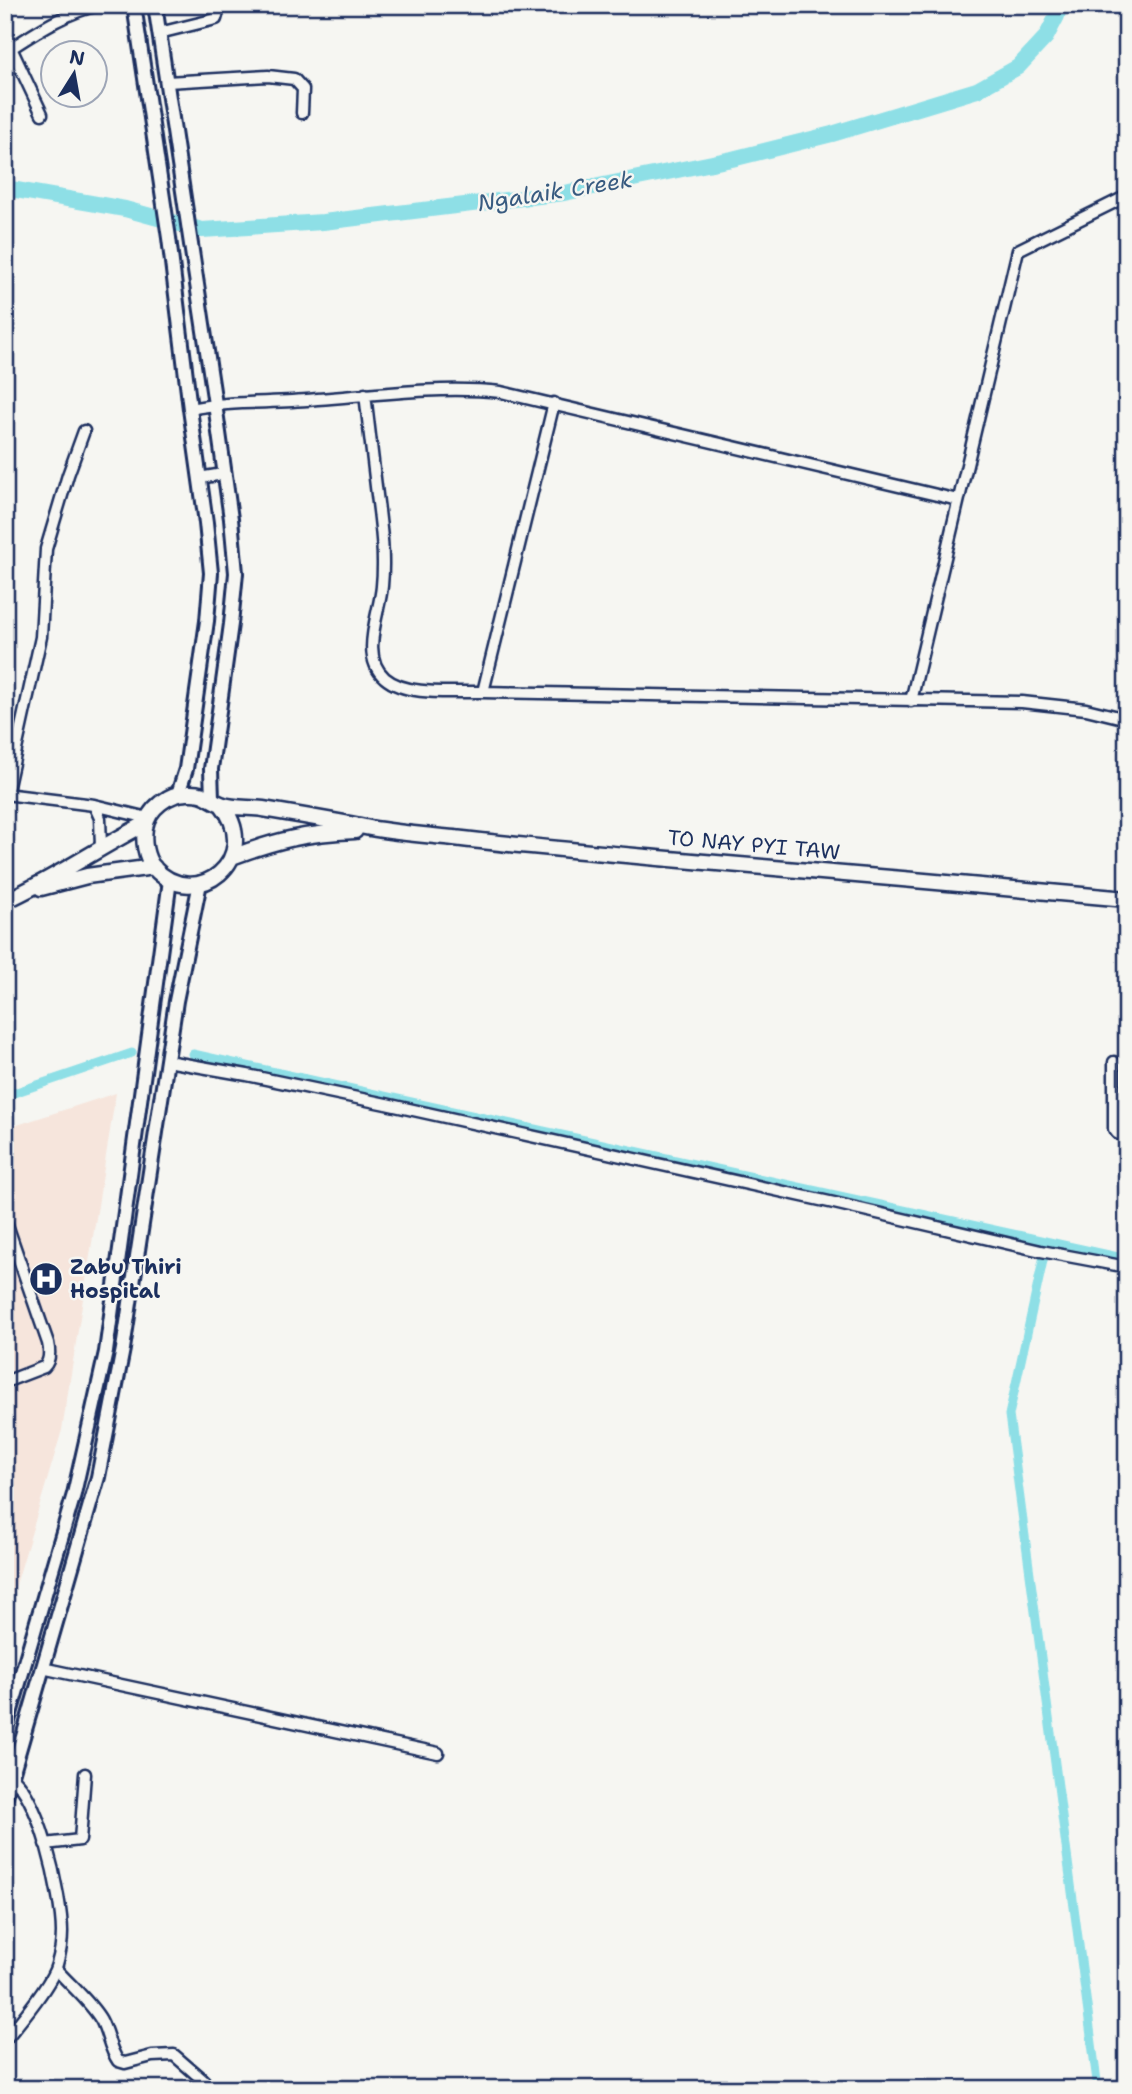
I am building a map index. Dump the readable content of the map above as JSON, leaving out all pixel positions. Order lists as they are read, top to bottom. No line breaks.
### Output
{"streets":{"main road":["TO NAY PYI TAW"]},"water":["Ngalaik Creek"],"places":{"hospital":["Zabu Thiri Hospital"]},"north":"top"}
